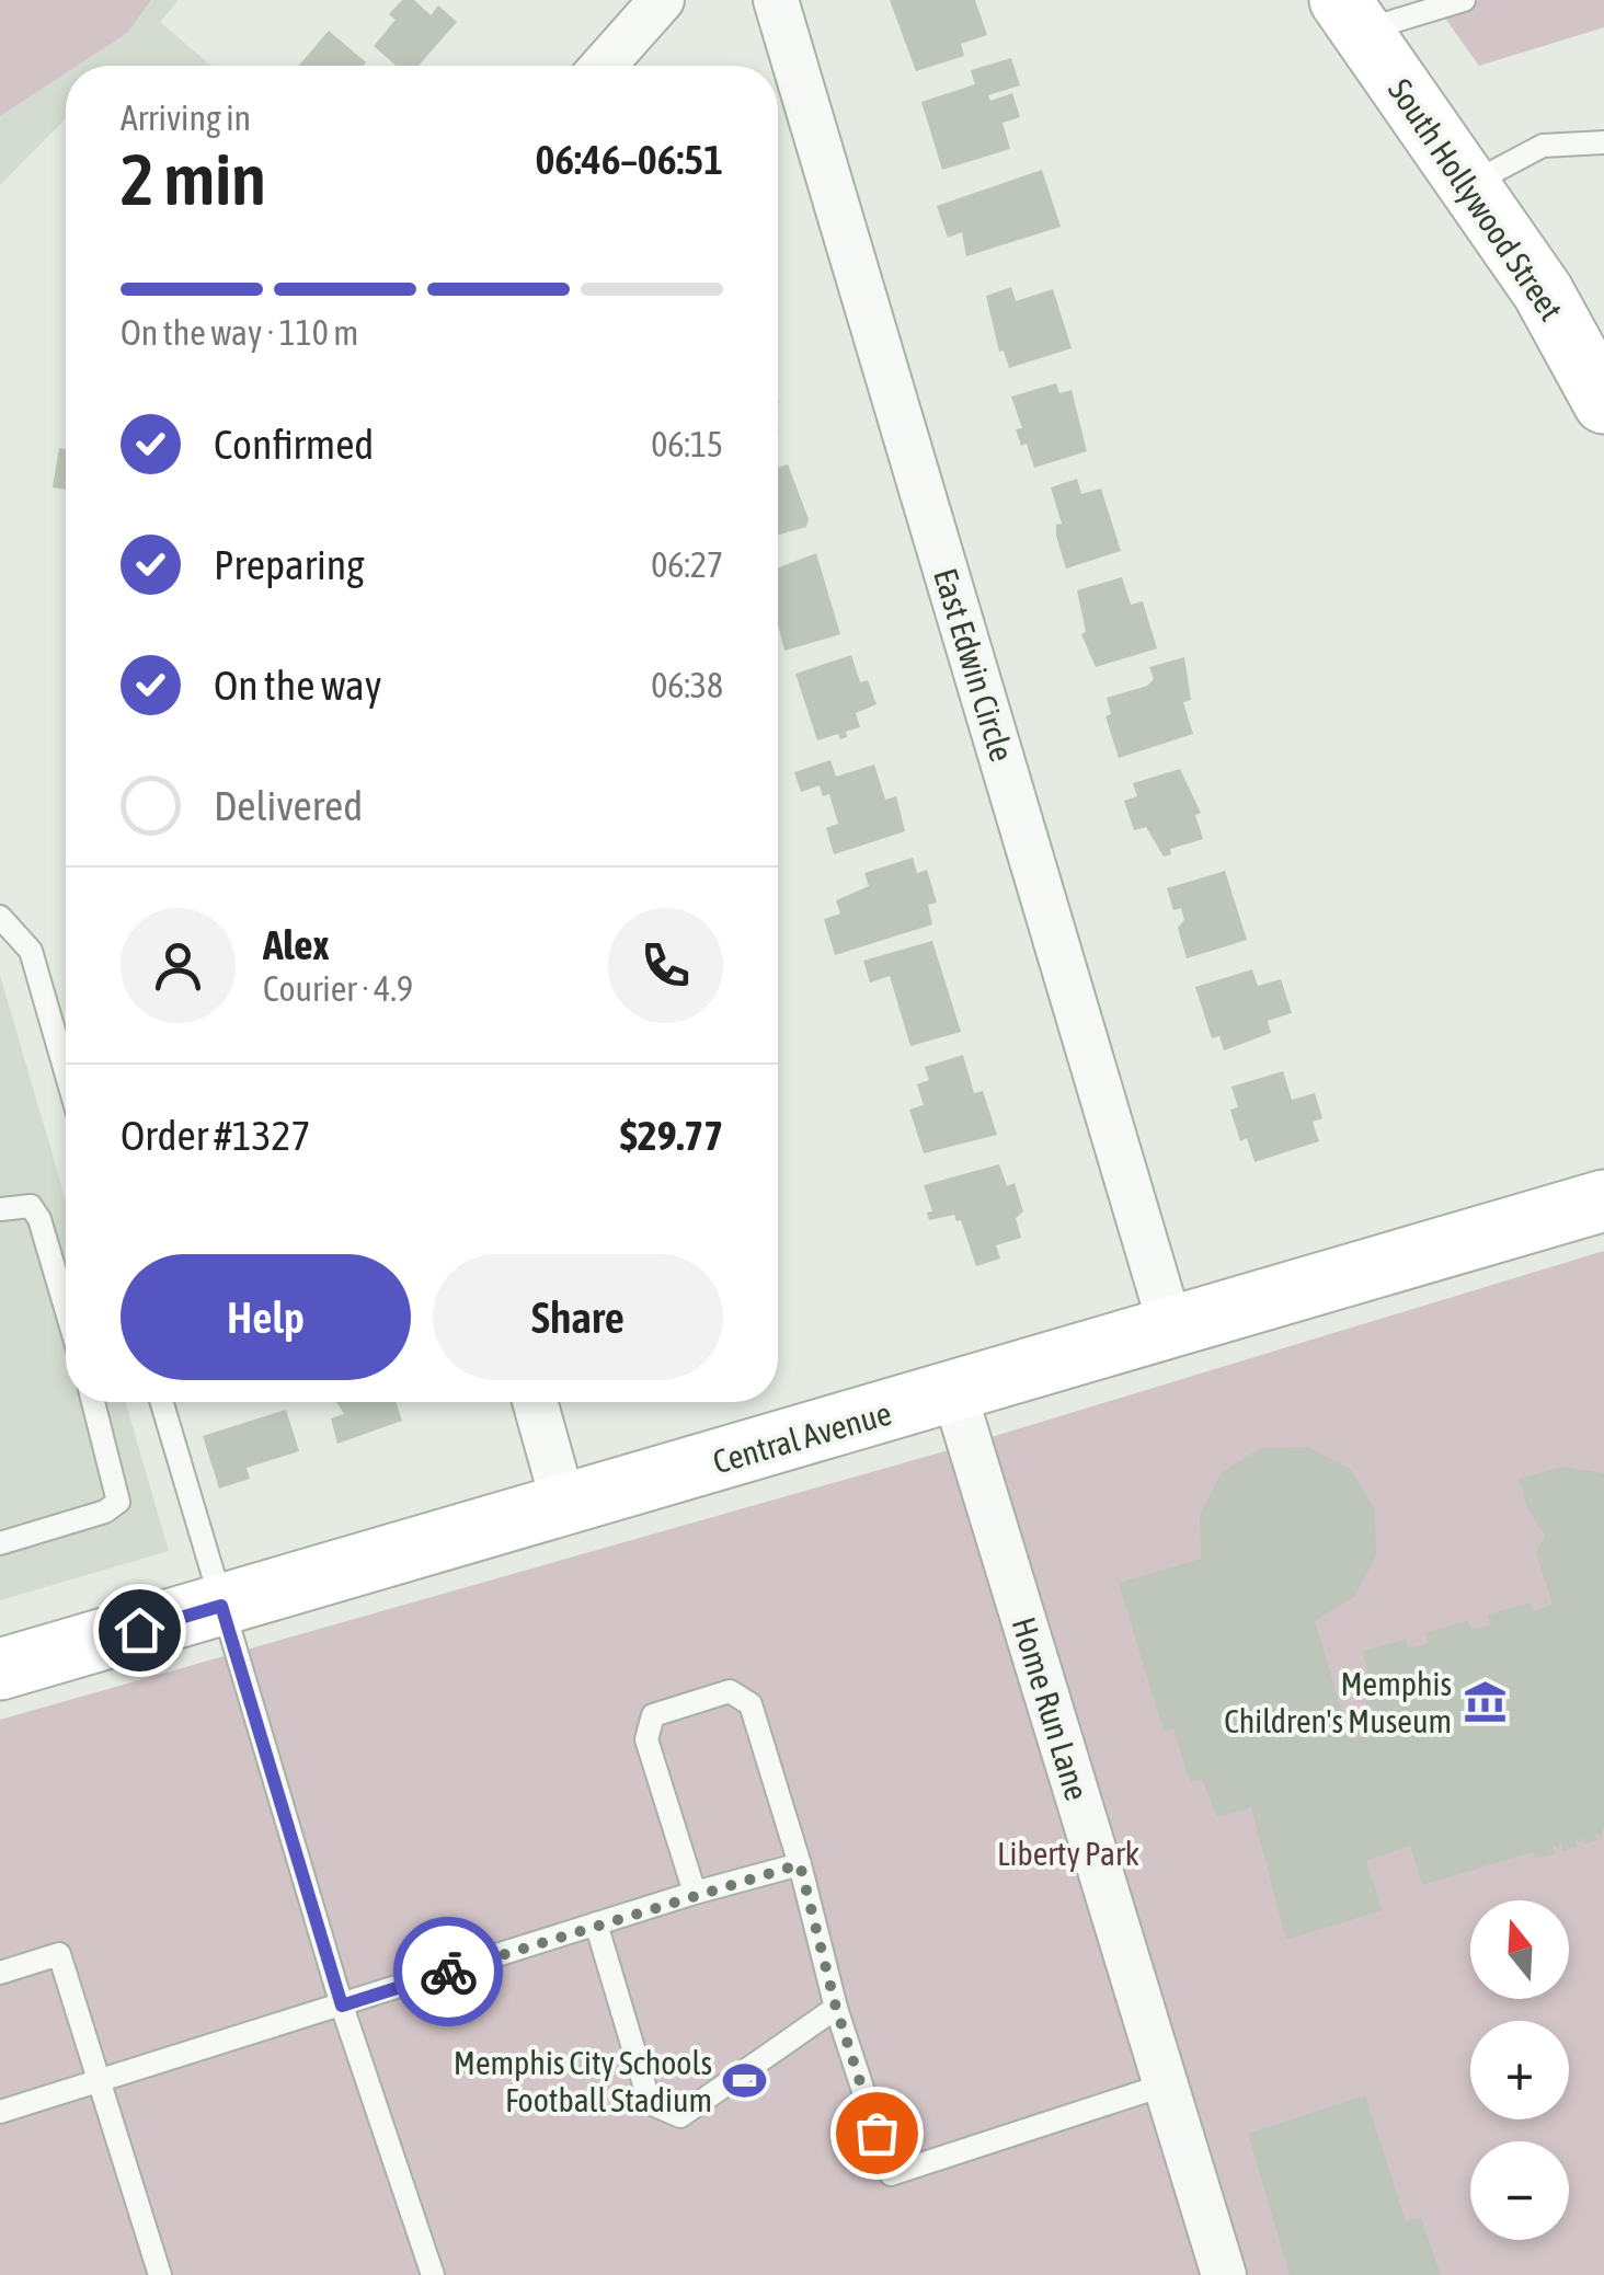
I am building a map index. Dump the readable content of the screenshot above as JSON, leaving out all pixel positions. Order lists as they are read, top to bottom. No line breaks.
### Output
{"streets":{"main road":["South Hollywood Street","Central Avenue"],"street":["East Edwin Circle","Home Run Lane"]},"crossings":[["East Edwin Circle","Central Avenue"],["Central Avenue","Home Run Lane"]],"parks":["Liberty Park"],"places":{"museum":["Memphis Children's Museum"],"sports":["Memphis City Schools Football Stadium"]},"north":"top","page":{"heading":["2 min","Arriving in","06:46–06:51"],"panel":["Alex","Courier · 4.9","Order #1327","$29.77"],"bar":"On the way · 110 m","list":[["Confirmed","06:15"],["Preparing","06:27"],["On the way","06:38"],"Delivered"],"buttons":["Help","Share"],"map_buttons":["+","−"]}}
